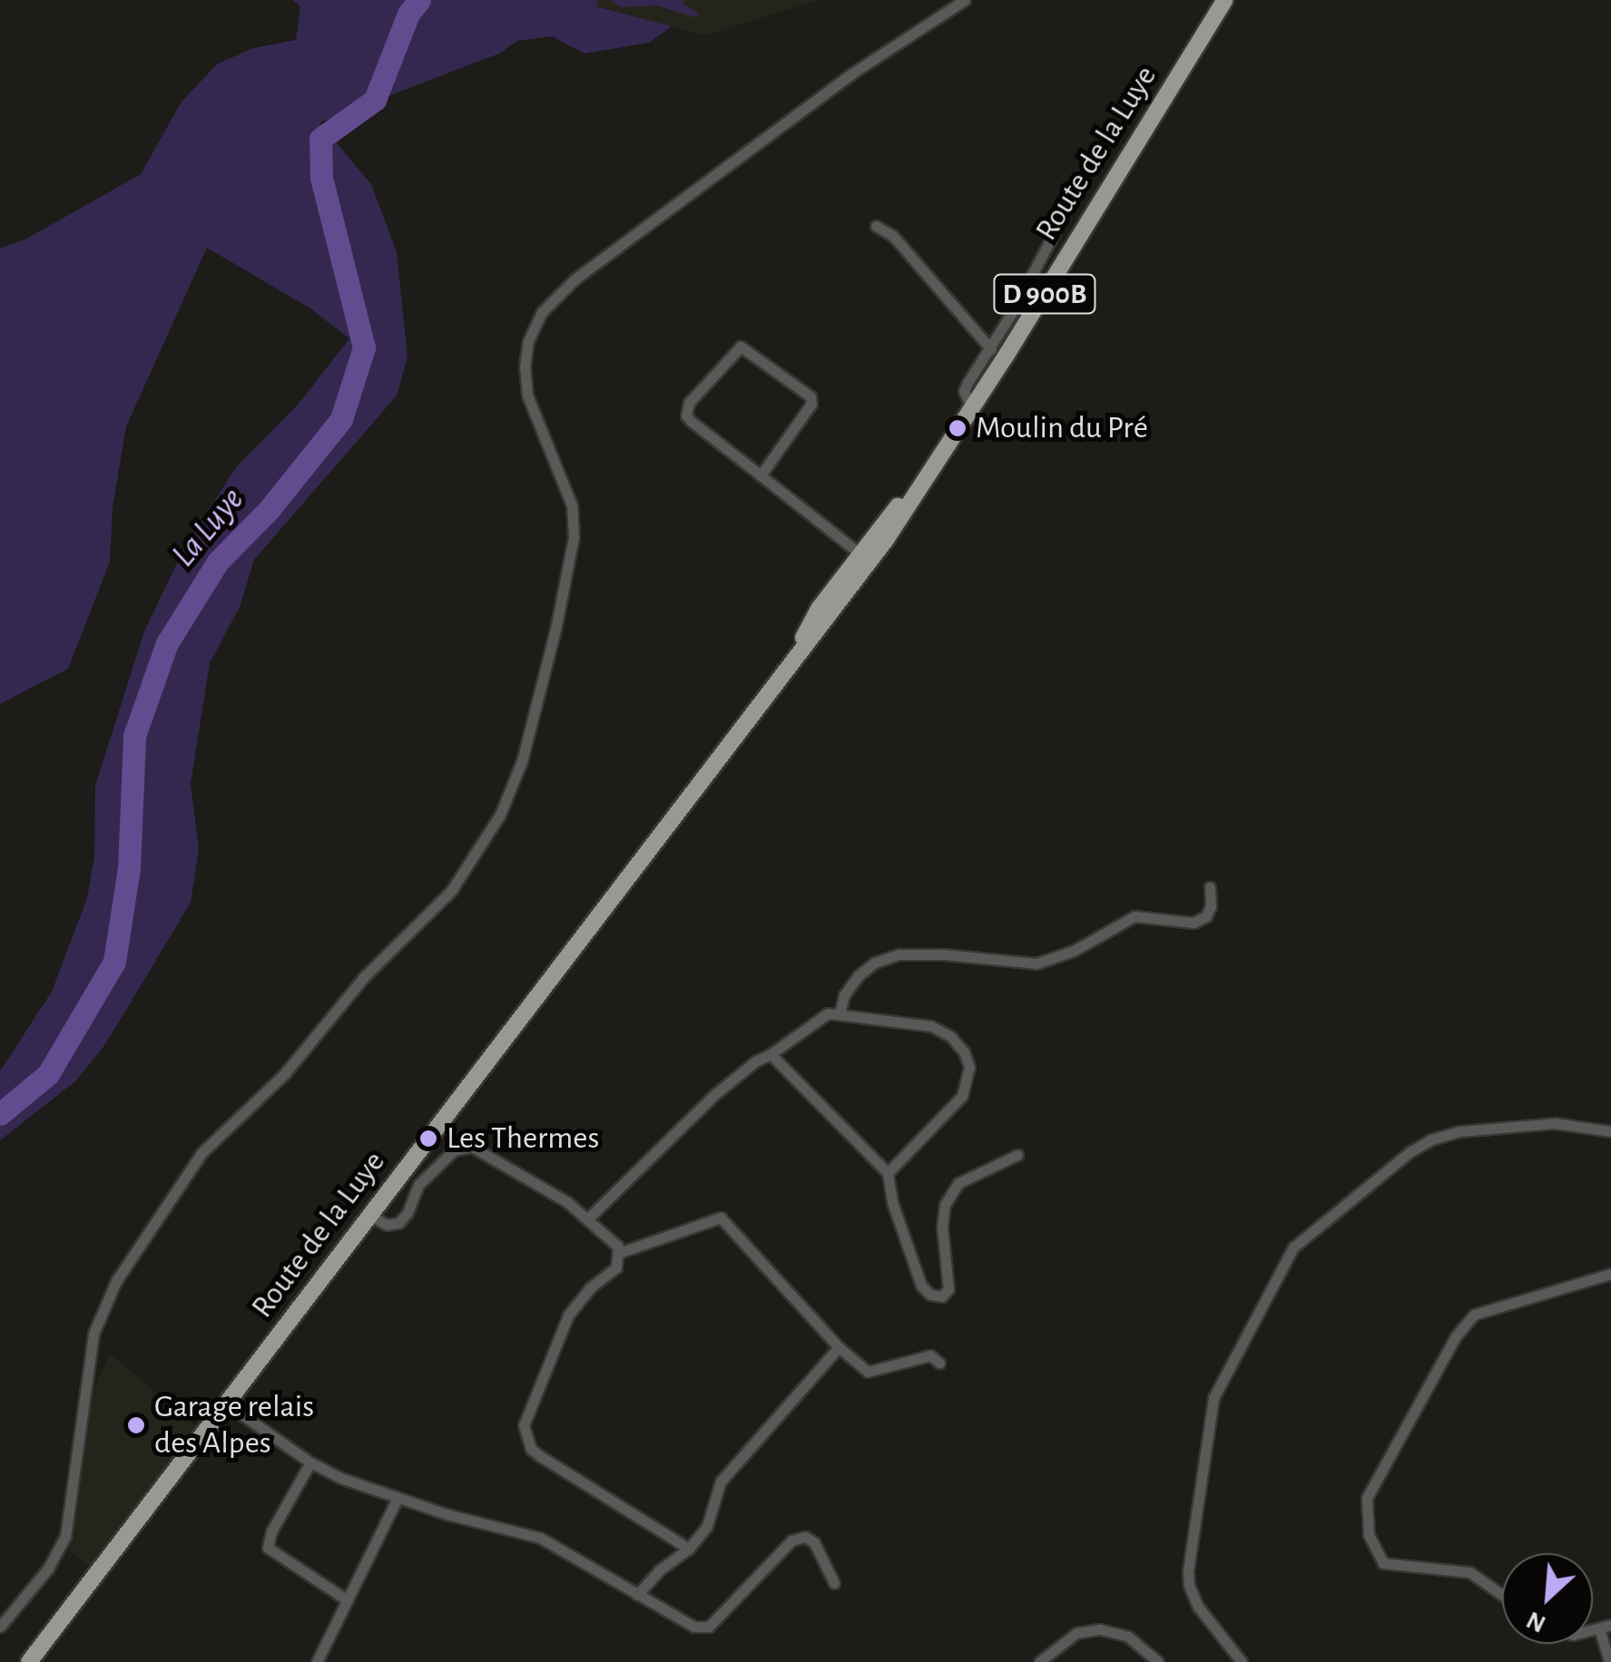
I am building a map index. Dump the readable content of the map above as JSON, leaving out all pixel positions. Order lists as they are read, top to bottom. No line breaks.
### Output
{"streets":{"main road":["Route de la Luye","D 900B"]},"water":["La Luye"],"places":["Moulin du Pré","Les Thermes","Garage relais des Alpes"],"north":"bottom left"}
